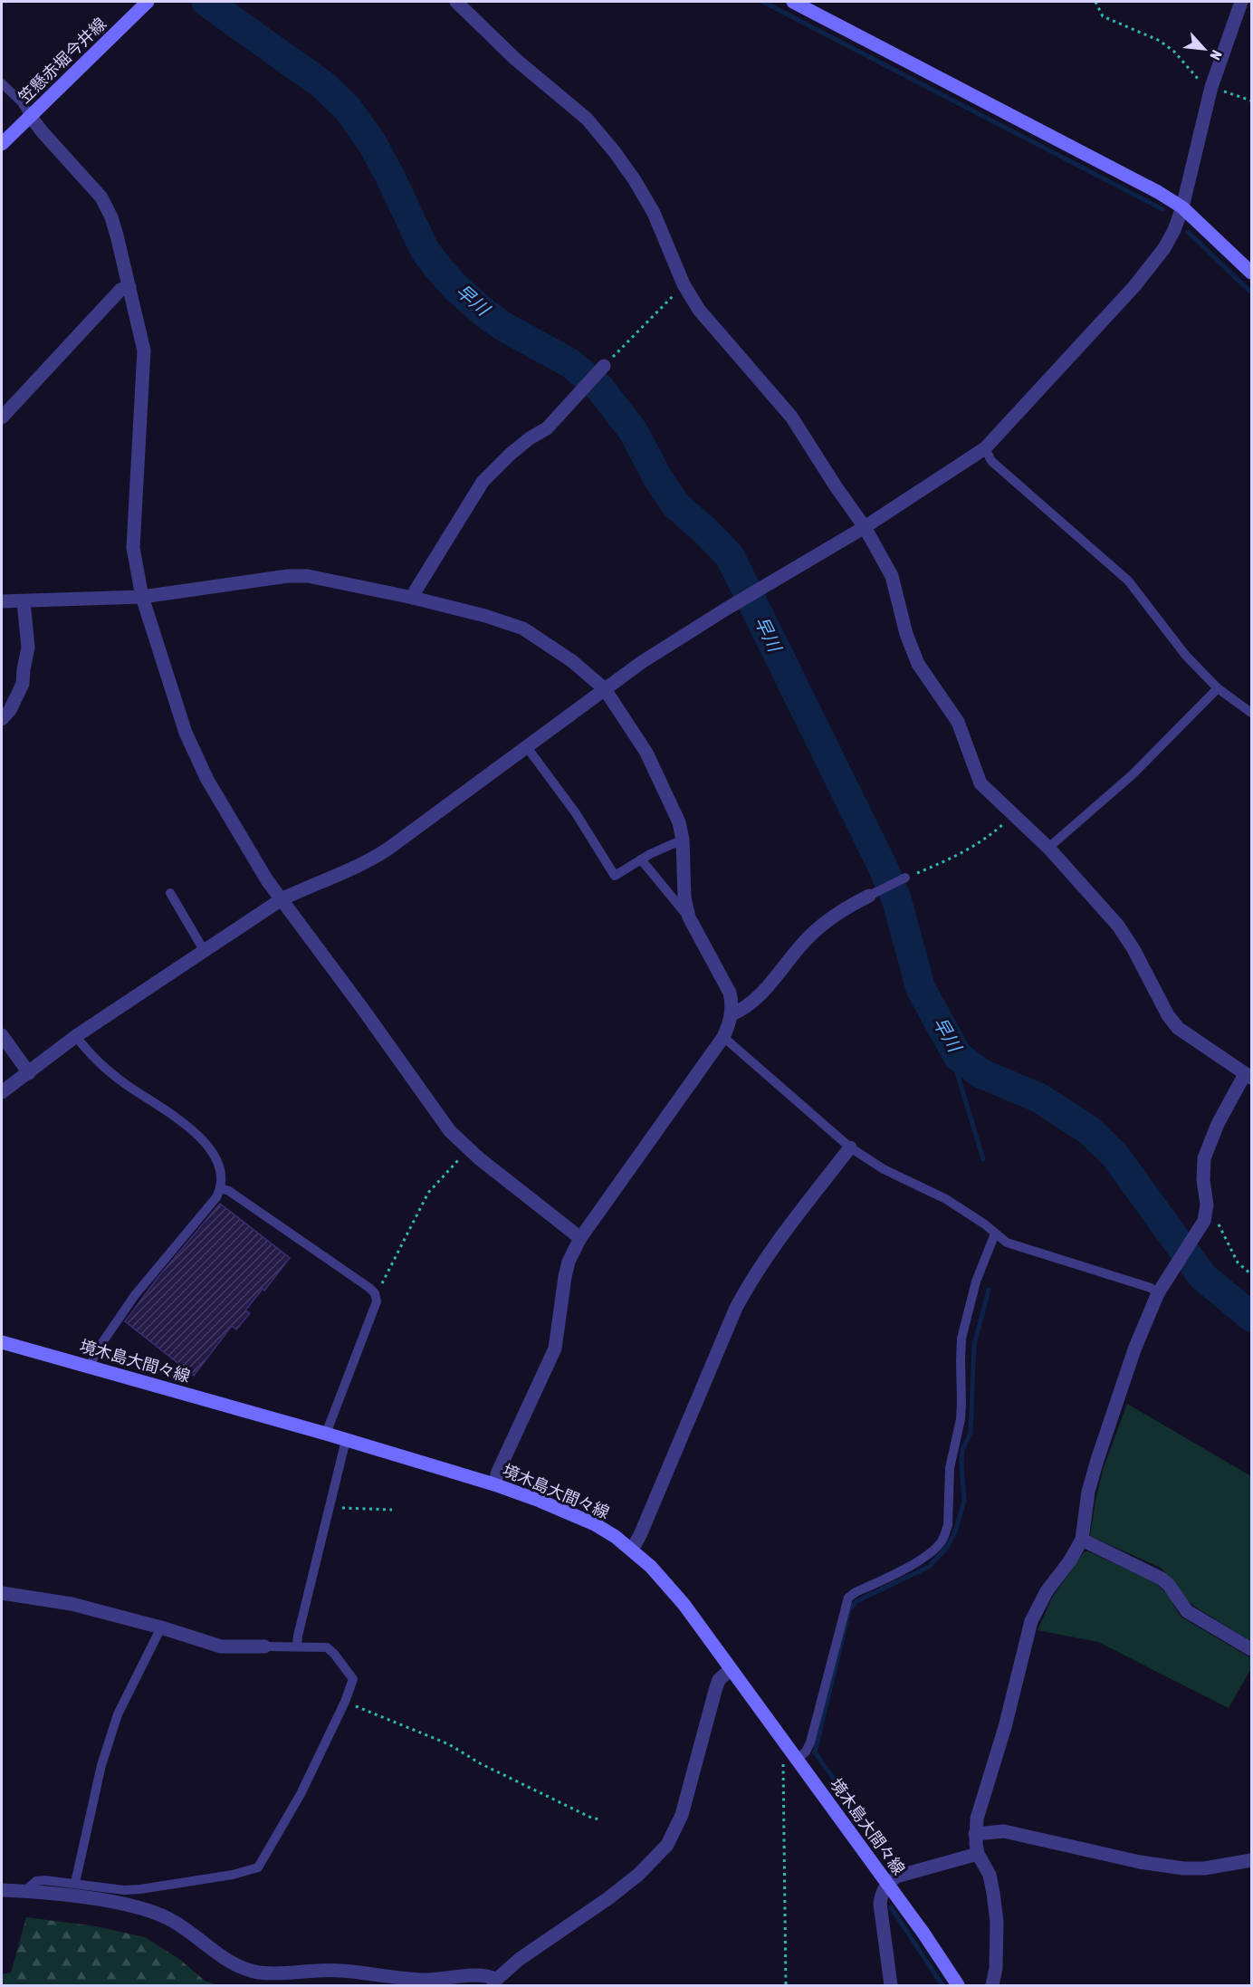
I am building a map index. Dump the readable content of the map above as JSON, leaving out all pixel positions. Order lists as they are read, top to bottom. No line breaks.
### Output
{"streets":{"main road":["笠懸赤堀今井線","境木島大間々線"]},"water":["早川"],"north":"bottom right"}
